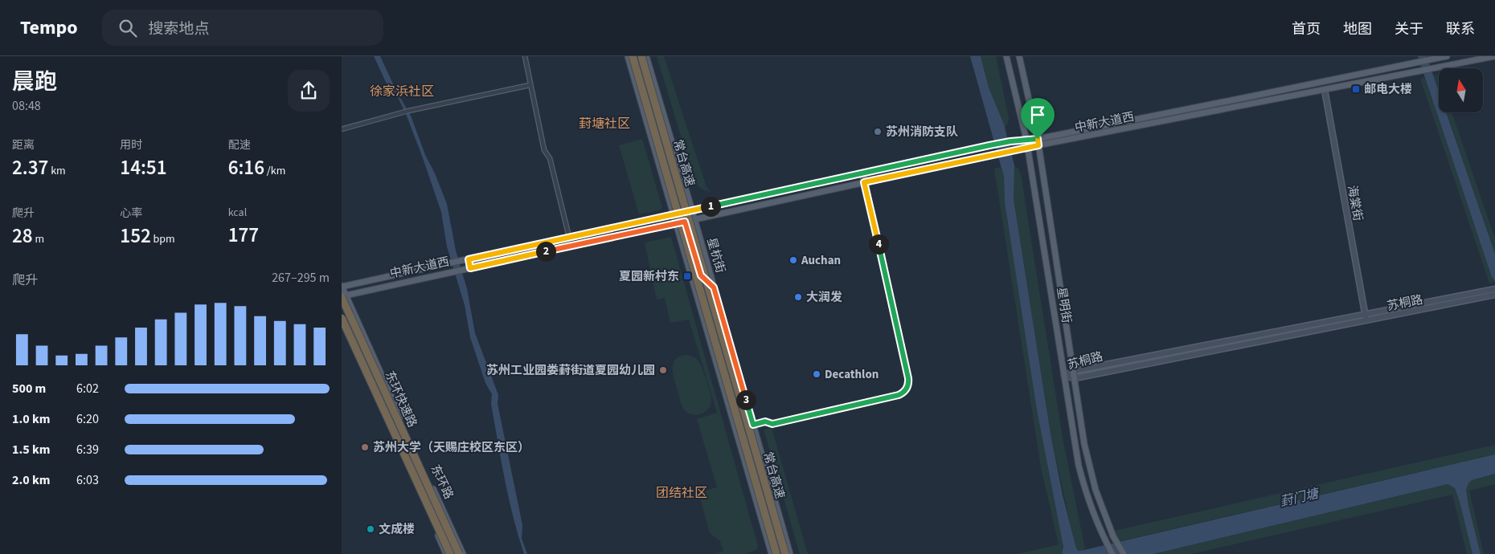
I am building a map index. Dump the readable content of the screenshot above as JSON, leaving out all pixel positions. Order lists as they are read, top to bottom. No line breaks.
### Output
{"streets":{"highway":["常台高速","东环快速路"],"main road":["中新大道西","海棠街","星杭街","苏桐路","星明街","东环路"]},"crossings":[["中新大道西","海棠街"],["中新大道西","星杭街"],["中新大道西","星明街"],["中新大道西","东环快速路"],["中新大道西","东环路"],["常台高速","星杭街"],["海棠街","苏桐路"],["苏桐路","星明街"],["东环快速路","东环路"]],"districts":["徐家浜社区","葑塘社区","团结社区"],"water":["葑门塘"],"places":{"transit":["邮电大楼","夏园新村东"],"other":["苏州消防支队","Auchan","大润发","苏州工业园娄葑街道夏园幼儿园","Decathlon","苏州大学（天赐庄校区东区）","文成楼"]},"north":"top","page":{"header":"Tempo","search":"搜索地点","nav":["首页","地图","关于","联系"],"heading":["晨跑","08:48"],"stats":[["距离","2.37 km"],["用时","14:51"],["配速","6:16 /km"],["爬升","28 m"],["心率","152 bpm"],["kcal","177"]],"pins":["1","4","2","3"],"chart":["爬升","267–295 m"],"list":[{"name":"500 m","note":"6:02"},{"name":"1.0 km","note":"6:20"},{"name":"1.5 km","note":"6:39"},{"name":"2.0 km","note":"6:03"}]}}
